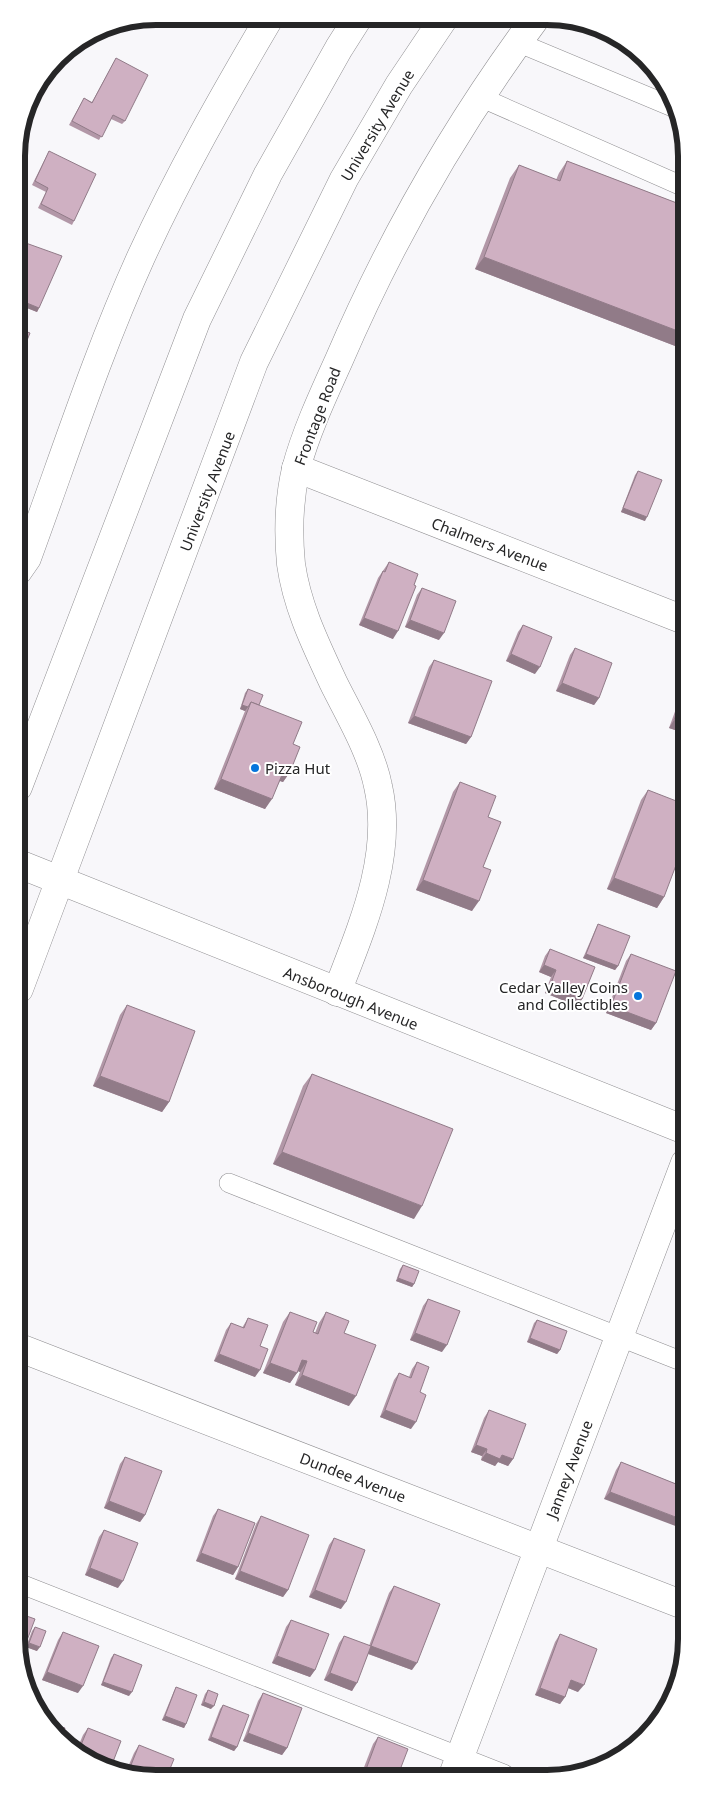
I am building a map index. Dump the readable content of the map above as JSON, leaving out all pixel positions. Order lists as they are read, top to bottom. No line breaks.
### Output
{"streets":{"street":["University Avenue","Frontage Road","Chalmers Avenue","Ansborough Avenue","Janney Avenue","Dundee Avenue"]},"crossings":[["University Avenue","Ansborough Avenue"],["Frontage Road","Chalmers Avenue"],["Frontage Road","Ansborough Avenue"],["Janney Avenue","Dundee Avenue"]],"places":["Pizza Hut","Cedar Valley Coins and Collectibles"]}
